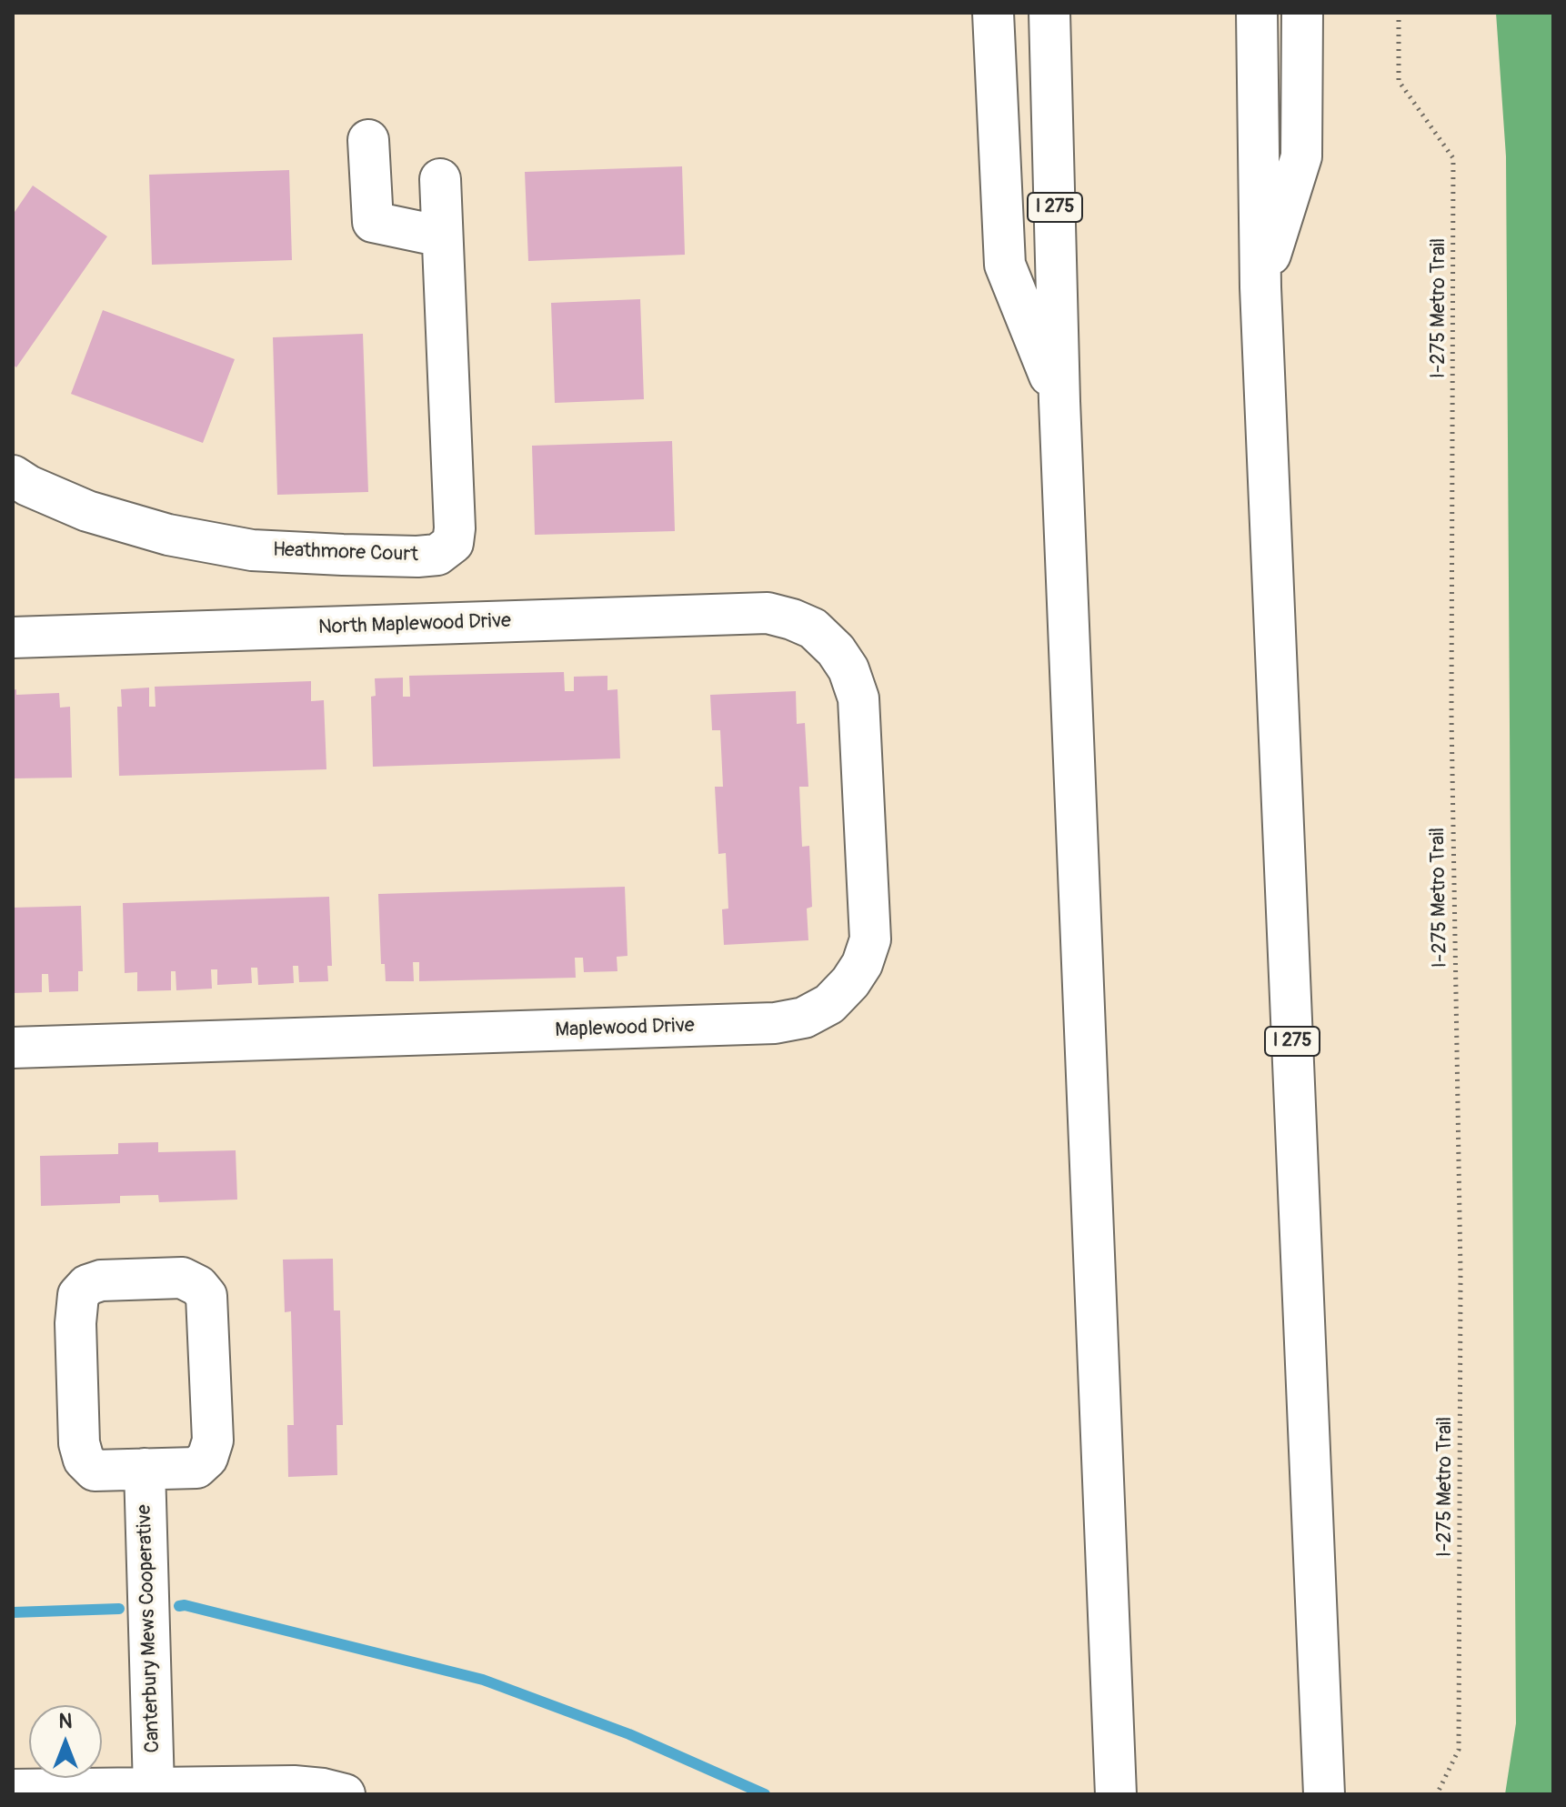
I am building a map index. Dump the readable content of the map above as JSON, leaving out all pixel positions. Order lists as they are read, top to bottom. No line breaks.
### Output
{"streets":{"main road":["I 275","Heathmore Court","North Maplewood Drive","Maplewood Drive","Canterbury Mews Cooperative"],"path":["I-275 Metro Trail"]},"crossings":[["North Maplewood Drive","Maplewood Drive"]],"north":"top"}
